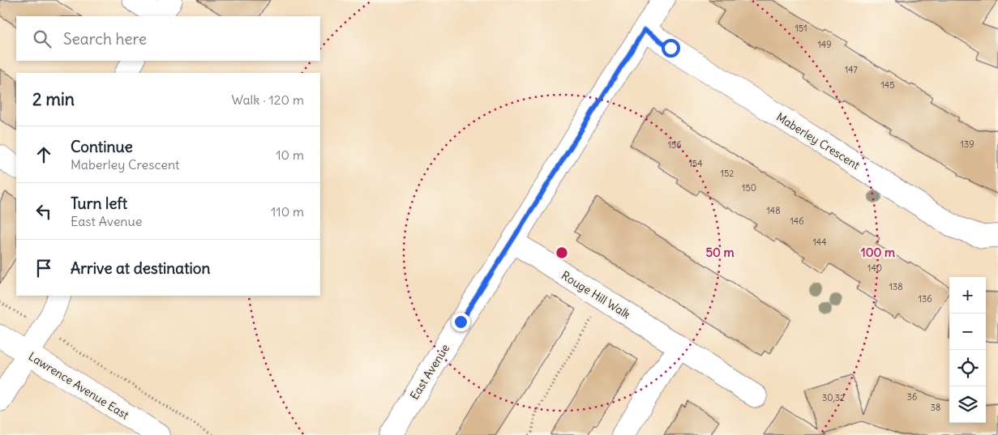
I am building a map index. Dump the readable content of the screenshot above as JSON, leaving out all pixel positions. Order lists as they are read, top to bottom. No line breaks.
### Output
{"streets":{"street":["Maberley Crescent","Rouge Hill Walk","East Avenue","Lawrence Avenue East"]},"crossings":[["Maberley Crescent","East Avenue"],["Rouge Hill Walk","East Avenue"]],"house_numbers":["151","149","147","145","139","156","154","152","150","148","146","144","140","138","136","36","30,32","38"],"page":{"search":"Search here","heading":["2 min","Walk · 120 m"],"list":[["Continue","Maberley Crescent","10 m"],["Turn left","East Avenue","110 m"],"Arrive at destination"],"map_buttons":["+","−"]},"rings":["50 m","100 m"]}
